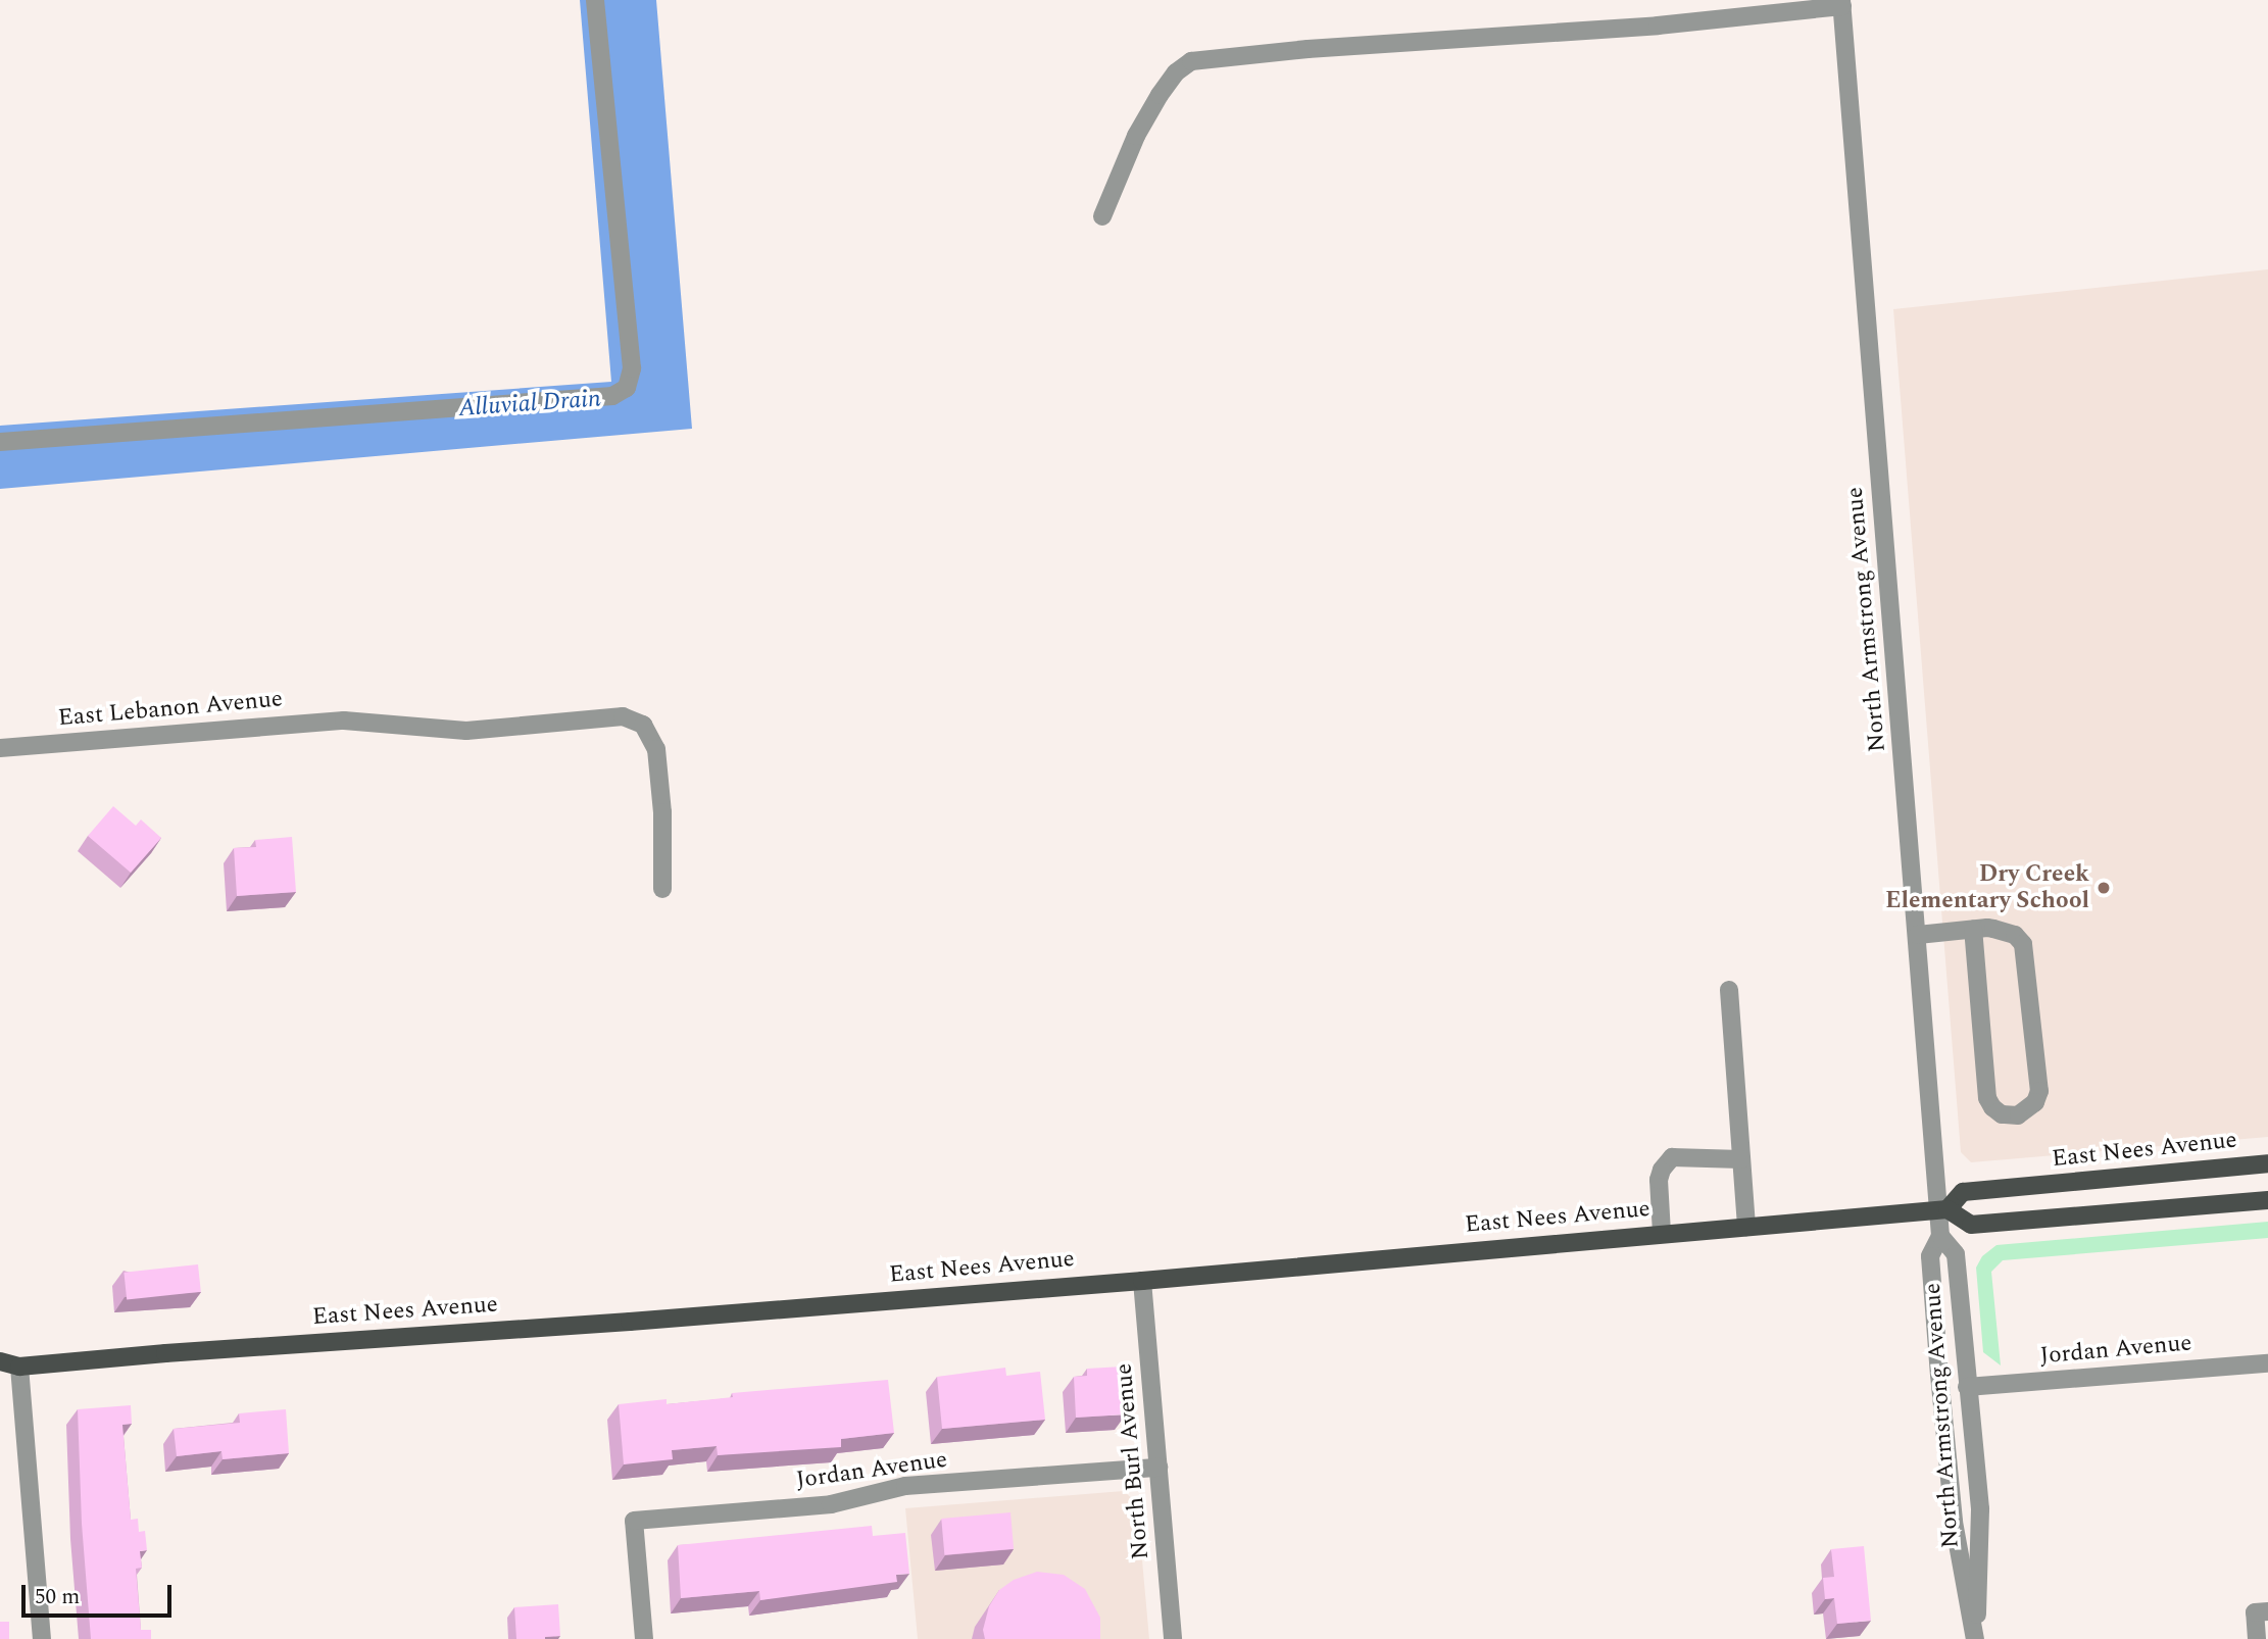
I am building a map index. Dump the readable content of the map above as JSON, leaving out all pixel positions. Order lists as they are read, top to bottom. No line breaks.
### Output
{"streets":{"main road":["East Nees Avenue"],"street":["North Armstrong Avenue","East Lebanon Avenue","Jordan Avenue","North Burl Avenue"]},"crossings":[["North Armstrong Avenue","East Nees Avenue"],["North Armstrong Avenue","Jordan Avenue"],["East Nees Avenue","North Burl Avenue"],["Jordan Avenue","North Burl Avenue"]],"water":["Alluvial Drain"],"places":["Dry Creek Elementary School"],"scale_bar":"50 m"}
